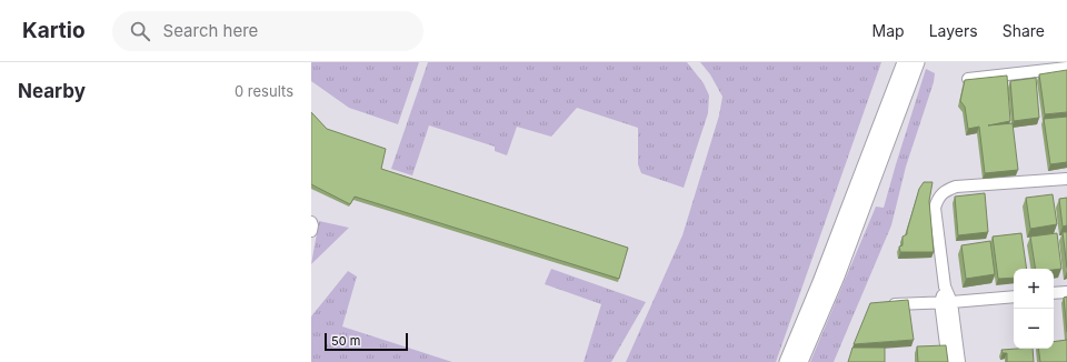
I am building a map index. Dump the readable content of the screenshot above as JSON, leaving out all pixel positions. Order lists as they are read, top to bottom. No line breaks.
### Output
{"scale_bar":"50 m","page":{"header":"Kartio","search":"Search here","nav":["Map","Layers","Share"],"heading":["Nearby","0 results"],"map_buttons":["+","−"],"scale":"50 m"}}
